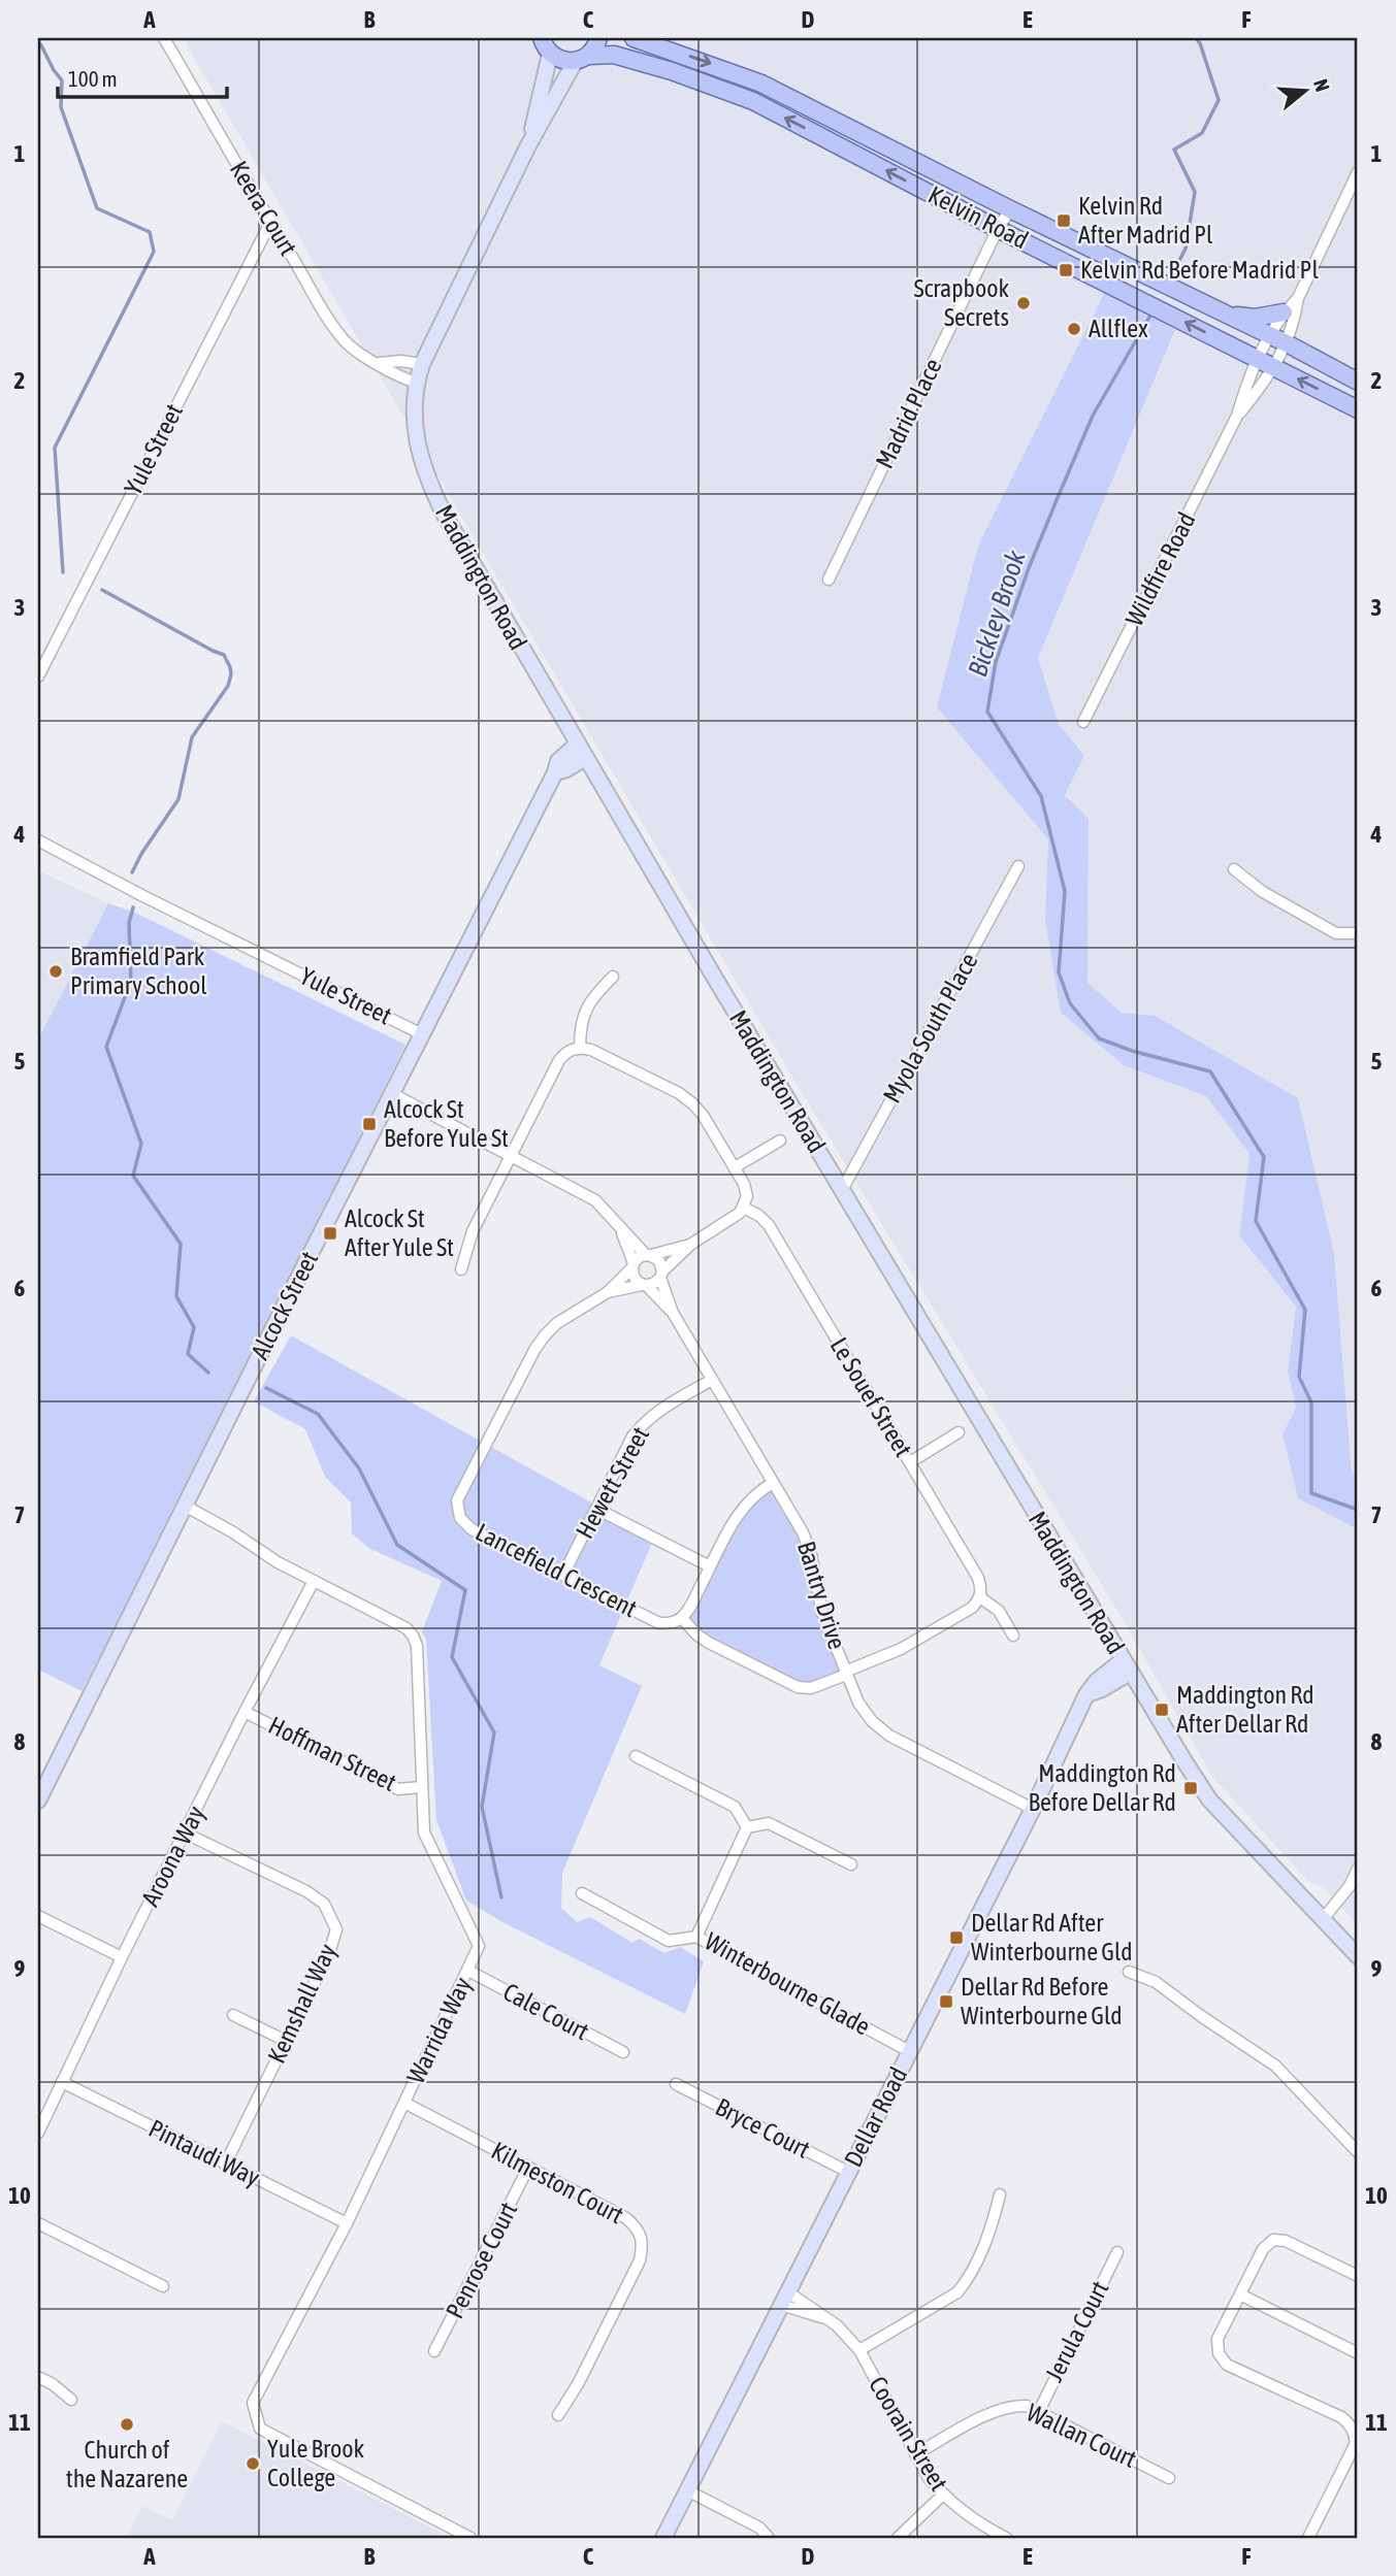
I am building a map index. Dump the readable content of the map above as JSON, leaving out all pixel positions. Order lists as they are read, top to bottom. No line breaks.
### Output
{"streets":{"main road":["Kelvin Road","Maddington Road","Alcock Street","Dellar Road"],"street":["Keera Court","Madrid Place","Yule Street","Wildfire Road","Myola South Place","Le Souef Street","Hewett Street","Lancefield Crescent","Bantry Drive","Hoffman Street","Aroona Way","Winterbourne Glade","Kemshall Way","Cale Court","Warrida Way","Bryce Court","Pintaudi Way","Kilmeston Court","Penrose Court","Jerula Court","Coorain Street","Wallan Court"]},"crossings":[["Keera Court","Yule Street"],["Keera Court","Maddington Road"],["Kelvin Road","Madrid Place"],["Kelvin Road","Wildfire Road"],["Kelvin Road","Maddington Road"],["Yule Street","Alcock Street"],["Maddington Road","Myola South Place"],["Maddington Road","Alcock Street"],["Maddington Road","Dellar Road"],["Alcock Street","Warrida Way"],["Hewett Street","Lancefield Crescent"],["Hewett Street","Bantry Drive"],["Lancefield Crescent","Bantry Drive"],["Bantry Drive","Dellar Road"],["Hoffman Street","Aroona Way"],["Hoffman Street","Warrida Way"],["Aroona Way","Kemshall Way"],["Aroona Way","Warrida Way"],["Aroona Way","Pintaudi Way"],["Winterbourne Glade","Dellar Road"],["Kemshall Way","Pintaudi Way"],["Cale Court","Warrida Way"],["Warrida Way","Pintaudi Way"],["Warrida Way","Kilmeston Court"],["Dellar Road","Bryce Court"],["Dellar Road","Coorain Street"],["Kilmeston Court","Penrose Court"],["Jerula Court","Wallan Court"],["Coorain Street","Wallan Court"]],"water":["Bickley Brook"],"places":{"transit":["Kelvin Rd After Madrid Pl","Kelvin Rd Before Madrid Pl","Alcock St Before Yule St","Alcock St After Yule St","Maddington Rd After Dellar Rd","Maddington Rd Before Dellar Rd","Dellar Rd After Winterbourne Gld","Dellar Rd Before Winterbourne Gld"],"other":["Scrapbook Secrets","Allflex","Bramfield Park Primary School","Church of the Nazarene","Yule Brook College"]},"scale_bar":"100 m","north":"right","grid":{"columns":["A","B","C","D","E","F"],"rows":["1","2","3","4","5","6","7","8","9","10","11"]}}
